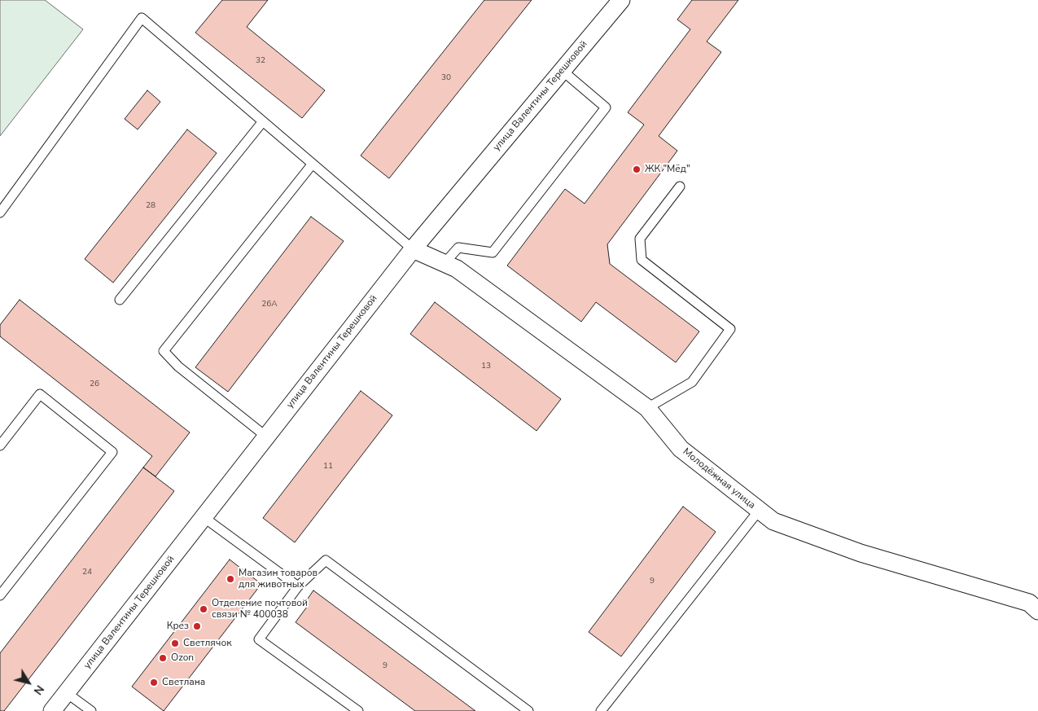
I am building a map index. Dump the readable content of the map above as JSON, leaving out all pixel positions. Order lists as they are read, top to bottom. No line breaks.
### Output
{"streets":{"street":["улица Валентины Терешковой","Молодёжная улица"]},"crossings":[["улица Валентины Терешковой","Молодёжная улица"]],"places":["ЖК \"Мёд\"","Магазин товаров для животных","Отделение почтовой связи № 400038","Крез","Светлячок","Ozon","Светлана"],"house_numbers":["32","30","28","26А","13","26","11","24","9","9"],"north":"bottom right"}
